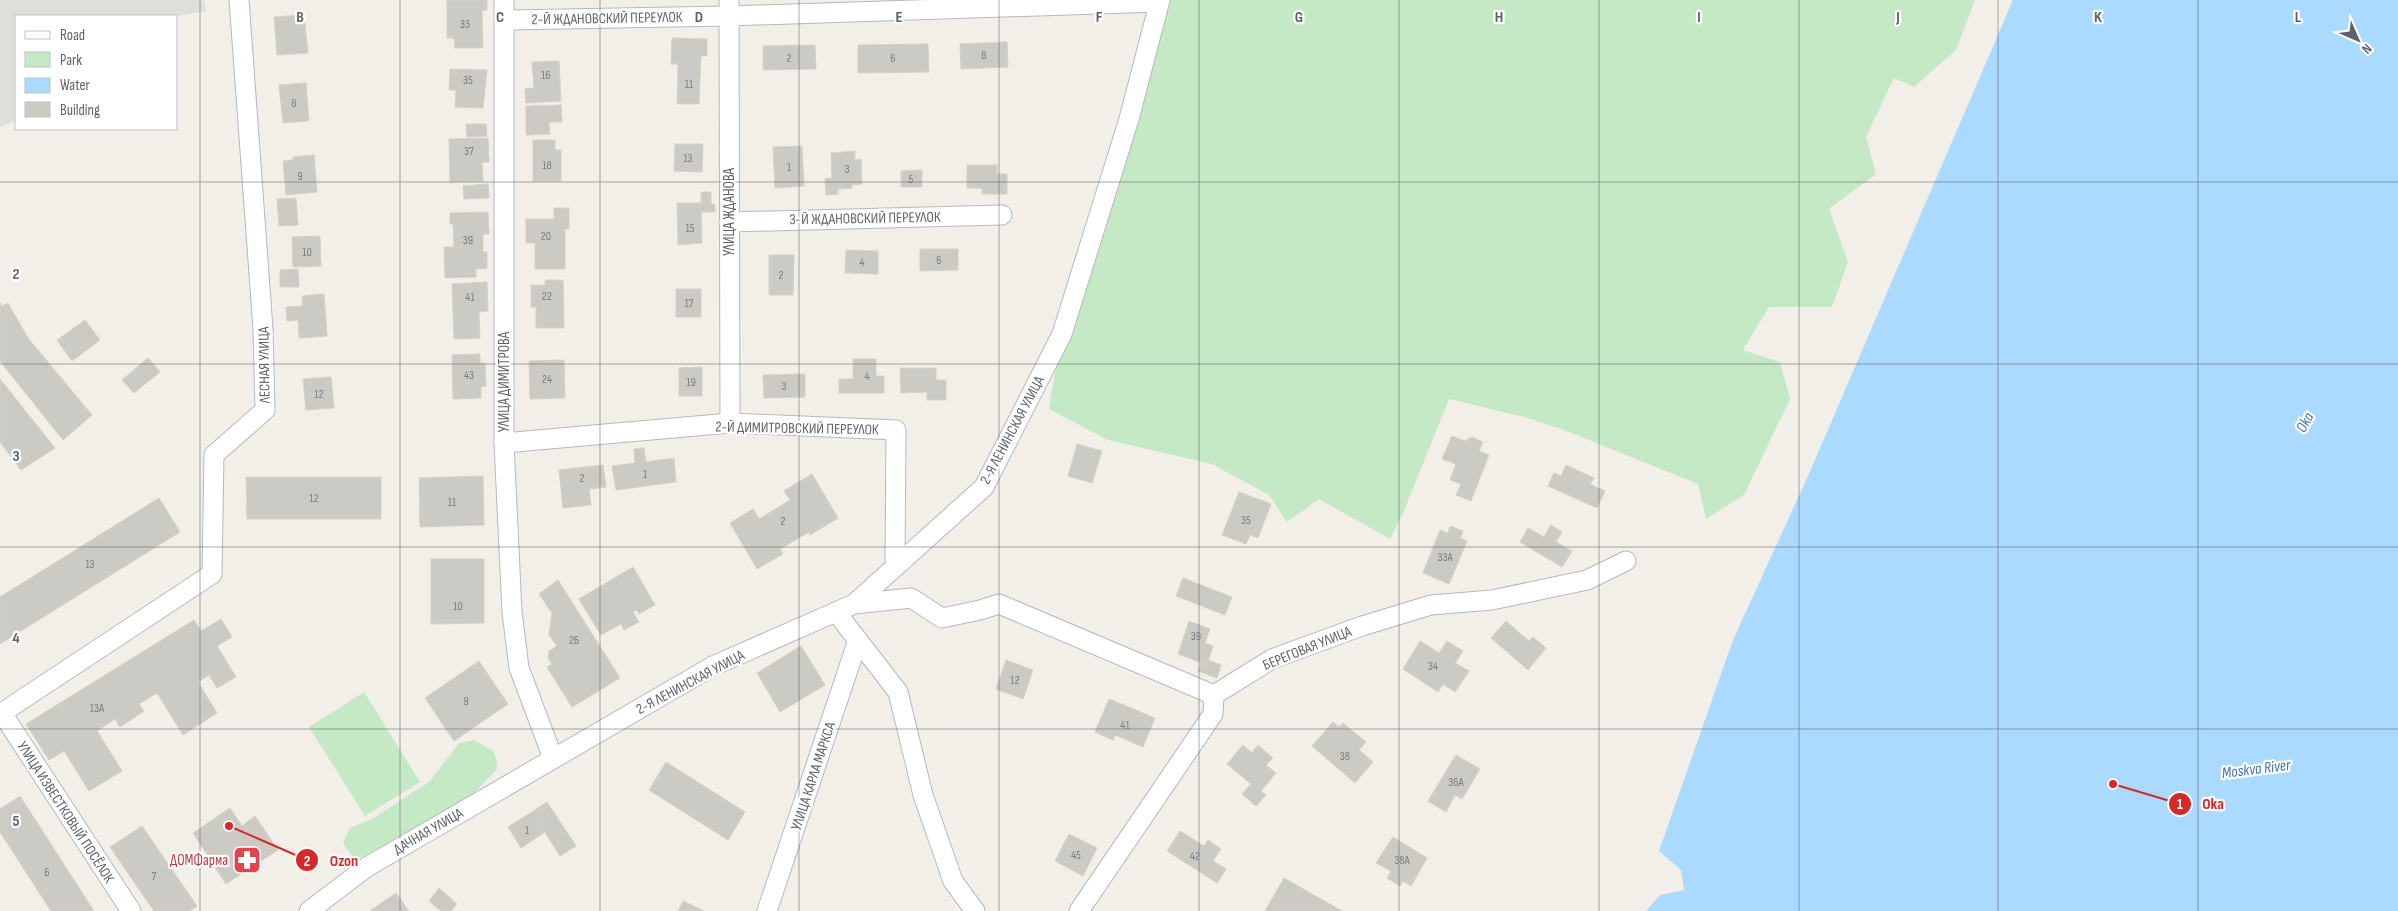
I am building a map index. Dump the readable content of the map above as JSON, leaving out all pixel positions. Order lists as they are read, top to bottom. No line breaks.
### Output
{"streets":{"street":["2-Й ЖДАНОВСКИЙ ПЕРЕУЛОК","УЛИЦА ЖДАНОВА","3-Й ЖДАНОВСКИЙ ПЕРЕУЛОК","ЛЕСНАЯ УЛИЦА","УЛИЦА ДИМИТРОВА","2-Й ДИМИТРОВСКИЙ ПЕРЕУЛОК","2-Я ЛЕНИНСКАЯ УЛИЦА","БЕРЕГОВАЯ УЛИЦА","УЛИЦА КАРЛА МАРКСА","УЛИЦА ИЗВЕСТКОВЫЙ ПОСЁЛОК","ДАЧНАЯ УЛИЦА"]},"crossings":[["2-Й ЖДАНОВСКИЙ ПЕРЕУЛОК","УЛИЦА ЖДАНОВА"],["2-Й ЖДАНОВСКИЙ ПЕРЕУЛОК","УЛИЦА ДИМИТРОВА"],["2-Й ЖДАНОВСКИЙ ПЕРЕУЛОК","2-Я ЛЕНИНСКАЯ УЛИЦА"],["УЛИЦА ЖДАНОВА","3-Й ЖДАНОВСКИЙ ПЕРЕУЛОК"],["УЛИЦА ЖДАНОВА","2-Й ДИМИТРОВСКИЙ ПЕРЕУЛОК"],["ЛЕСНАЯ УЛИЦА","УЛИЦА ИЗВЕСТКОВЫЙ ПОСЁЛОК"],["УЛИЦА ДИМИТРОВА","2-Й ДИМИТРОВСКИЙ ПЕРЕУЛОК"],["УЛИЦА ДИМИТРОВА","2-Я ЛЕНИНСКАЯ УЛИЦА"],["УЛИЦА ДИМИТРОВА","ДАЧНАЯ УЛИЦА"],["2-Й ДИМИТРОВСКИЙ ПЕРЕУЛОК","2-Я ЛЕНИНСКАЯ УЛИЦА"],["2-Я ЛЕНИНСКАЯ УЛИЦА","ДАЧНАЯ УЛИЦА"]],"water":["Oka","Moskva River"],"places":{"other":["Oka","Ozon"],"pharmacy":["ДОМФарма"]},"house_numbers":["33","8","2","6","16","35","11","8","37","13","18","1","3","9","5","15","20","39","10","6","4","2","22","41","17","43","4","24","19","3","12","1","2","12","11","35","2","33А","13","10","39","2Б","34","12","9","13А","41","38","36А","1","45","42","38А","6","7"],"legend":["Road","Park","Water","Building"],"north":"bottom right","grid":{"columns":["B","C","D","E","F","G","H","I","J","K","L"],"rows":["2","3","4","5"]}}
